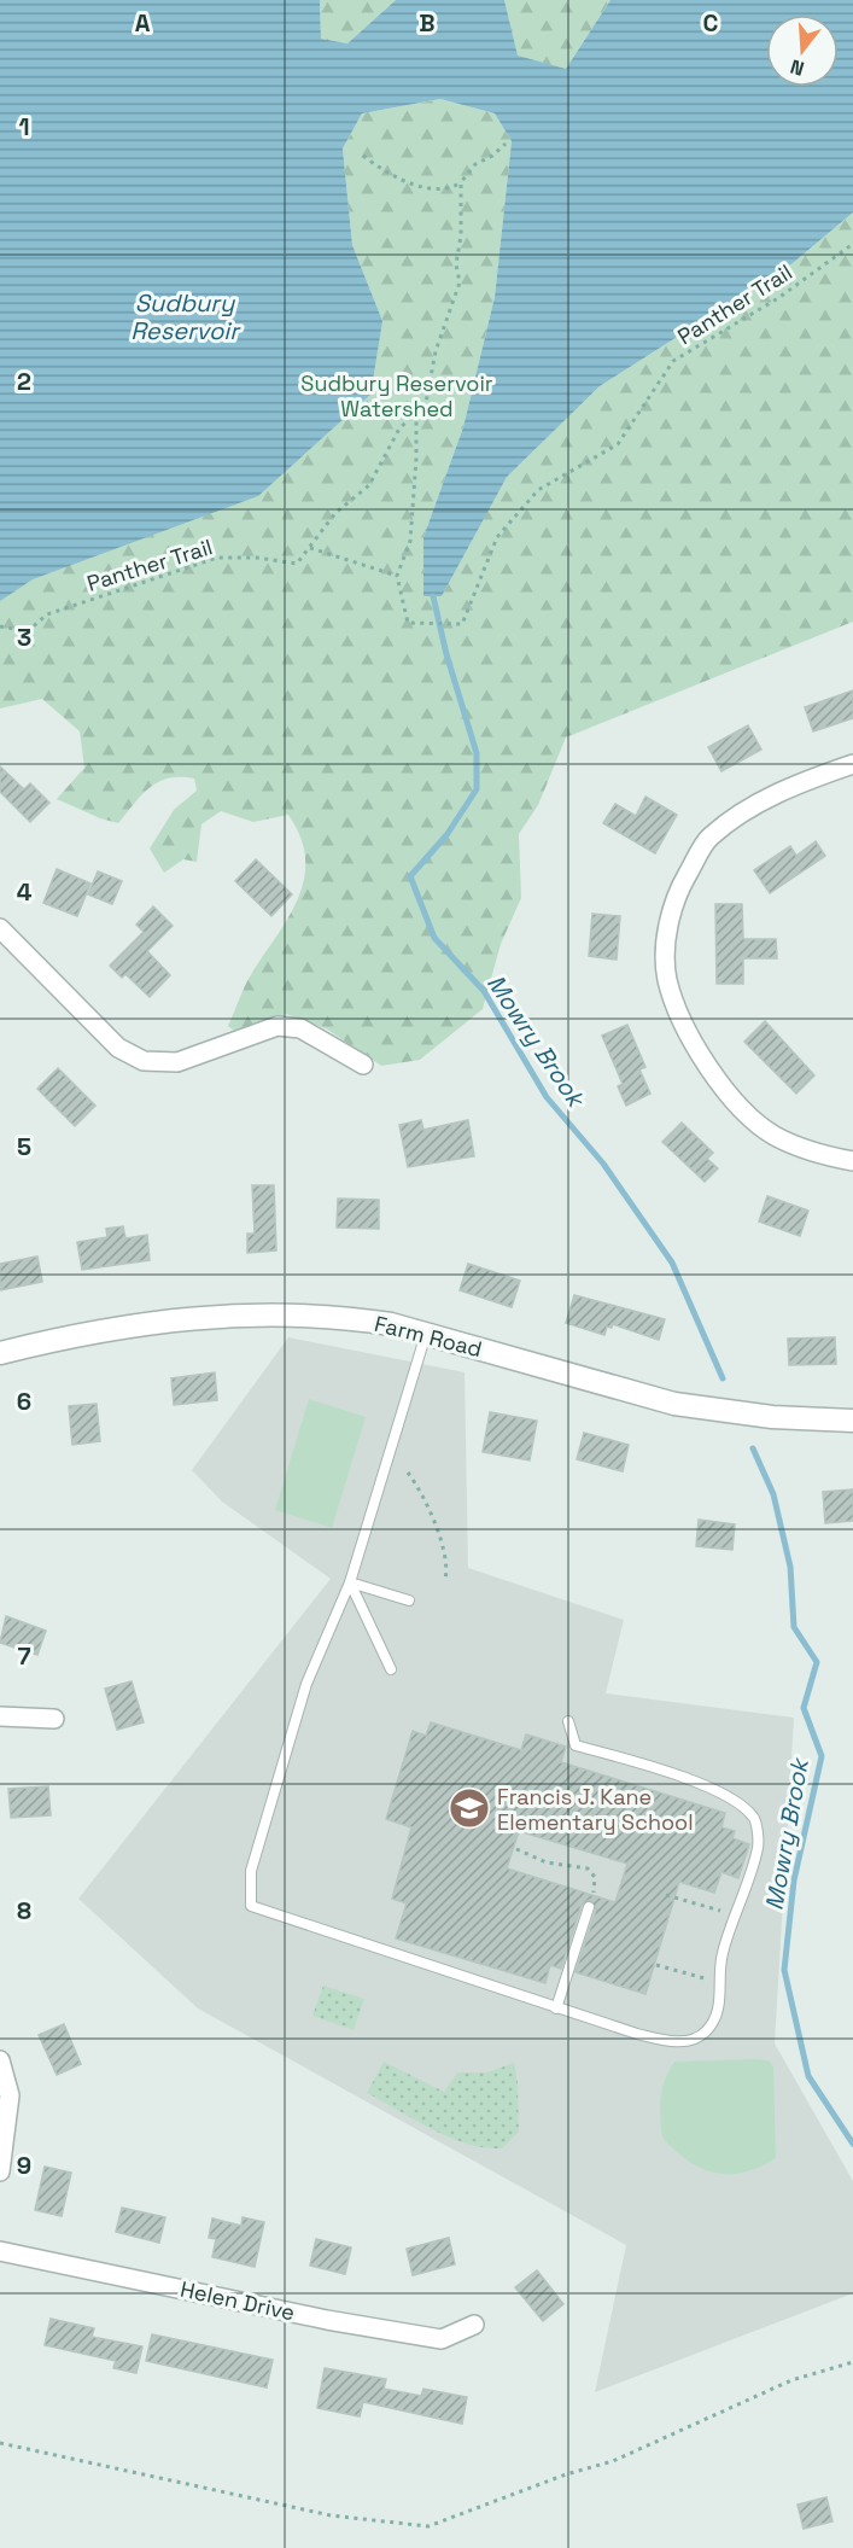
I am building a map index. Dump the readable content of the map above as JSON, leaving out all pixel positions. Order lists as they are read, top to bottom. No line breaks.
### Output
{"streets":{"street":["Farm Road","Helen Drive"],"path":["Panther Trail"]},"water":["Sudbury Reservoir","Mowry Brook"],"parks":["Sudbury Reservoir Watershed"],"places":{"school or university":["Francis J. Kane Elementary School"]},"north":"bottom","grid":{"columns":["A","B","C"],"rows":["1","2","3","4","5","6","7","8","9"]}}
